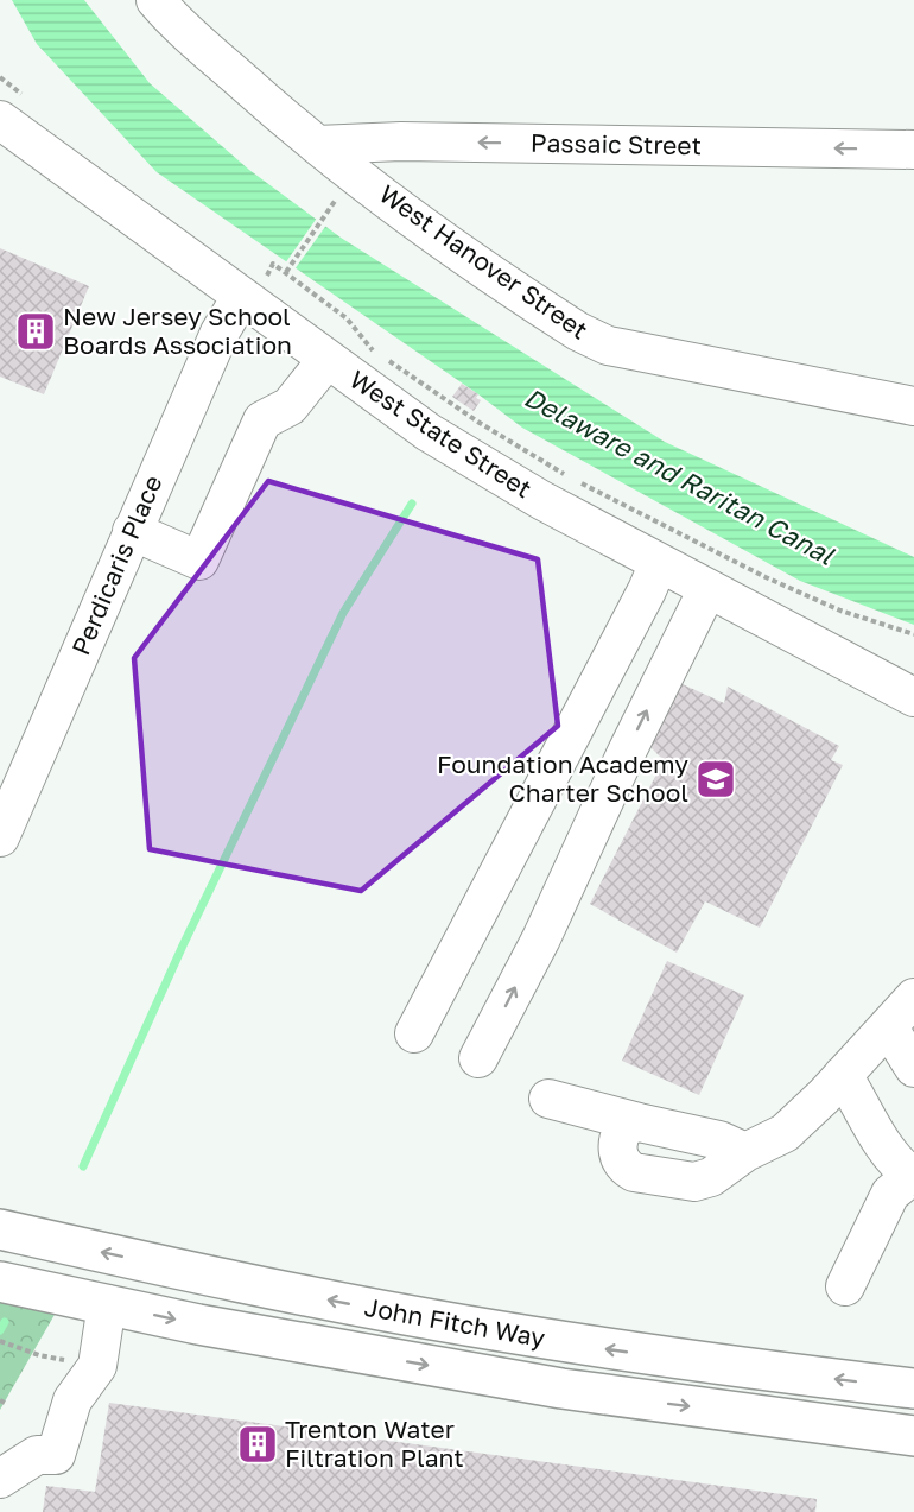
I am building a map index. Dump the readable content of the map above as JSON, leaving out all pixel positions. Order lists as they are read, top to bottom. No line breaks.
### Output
{"streets":{"highway":["John Fitch Way"],"street":["Passaic Street","West Hanover Street","West State Street","Perdicaris Place"]},"crossings":[["Passaic Street","West Hanover Street"],["West State Street","Perdicaris Place"]],"one_way":["Passaic Street"],"water":["Delaware and Raritan Canal"],"places":{"building":["New Jersey School Boards Association","Trenton Water Filtration Plant"],"school or university":["Foundation Academy Charter School"]}}
